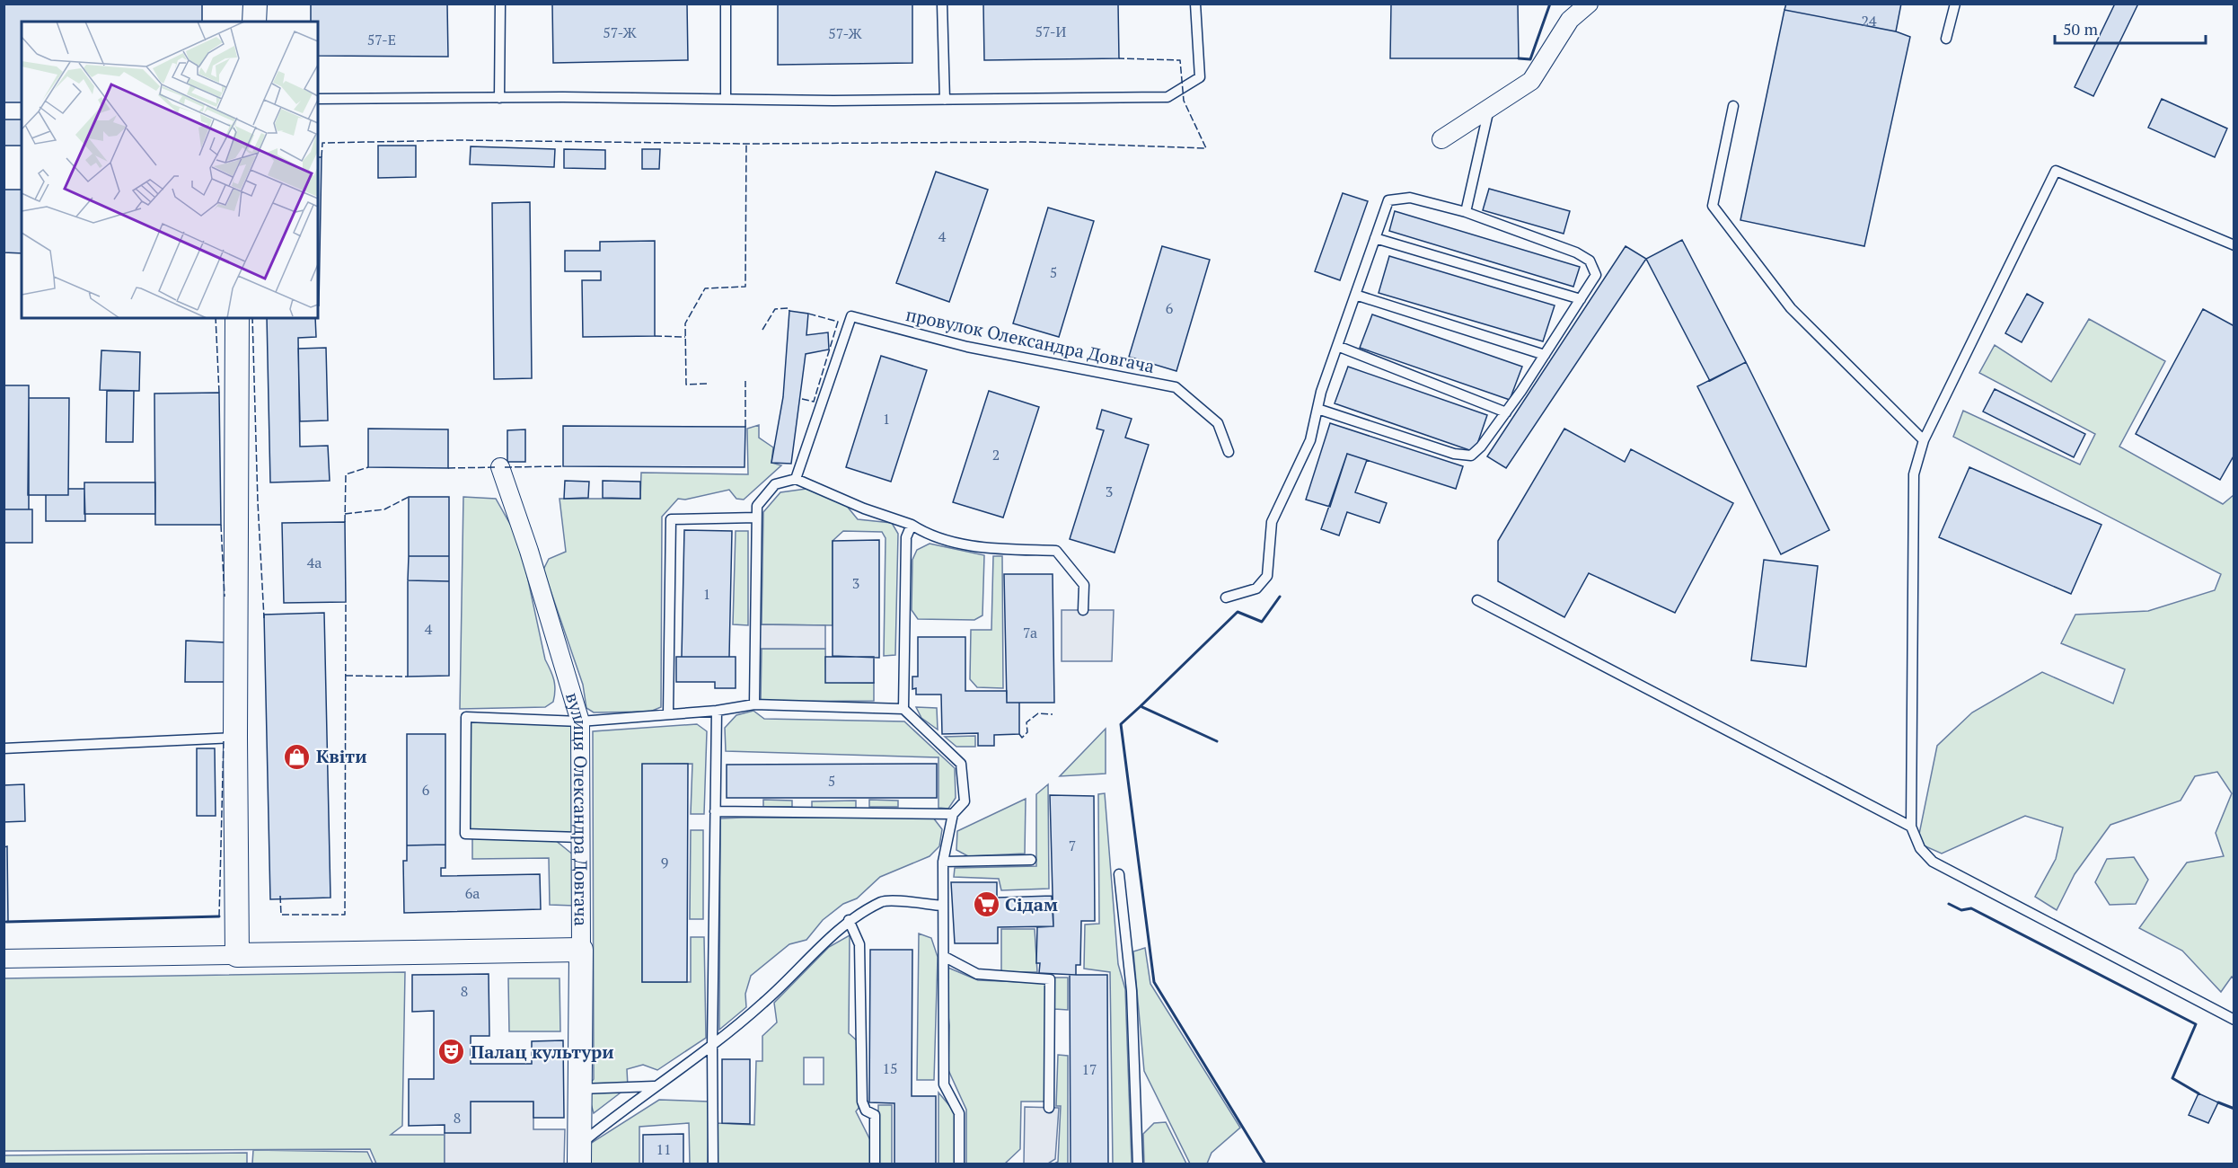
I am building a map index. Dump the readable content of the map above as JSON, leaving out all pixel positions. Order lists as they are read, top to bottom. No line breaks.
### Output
{"streets":{"street":["вулиця Олександра Довгача"],"lane":["провулок Олександра Довгача"]},"places":{"shop":["Квіти"],"supermarket":["Сідам"],"theatre":["Палац культури"]},"house_numbers":["24","57-И","57-Ж","57-Ж","57-Е","4","5","6","1","2","3","4а","3","1","4","7а","5","6","7","9","6а","8","15","17","8","11"],"scale_bar":"50 m"}
